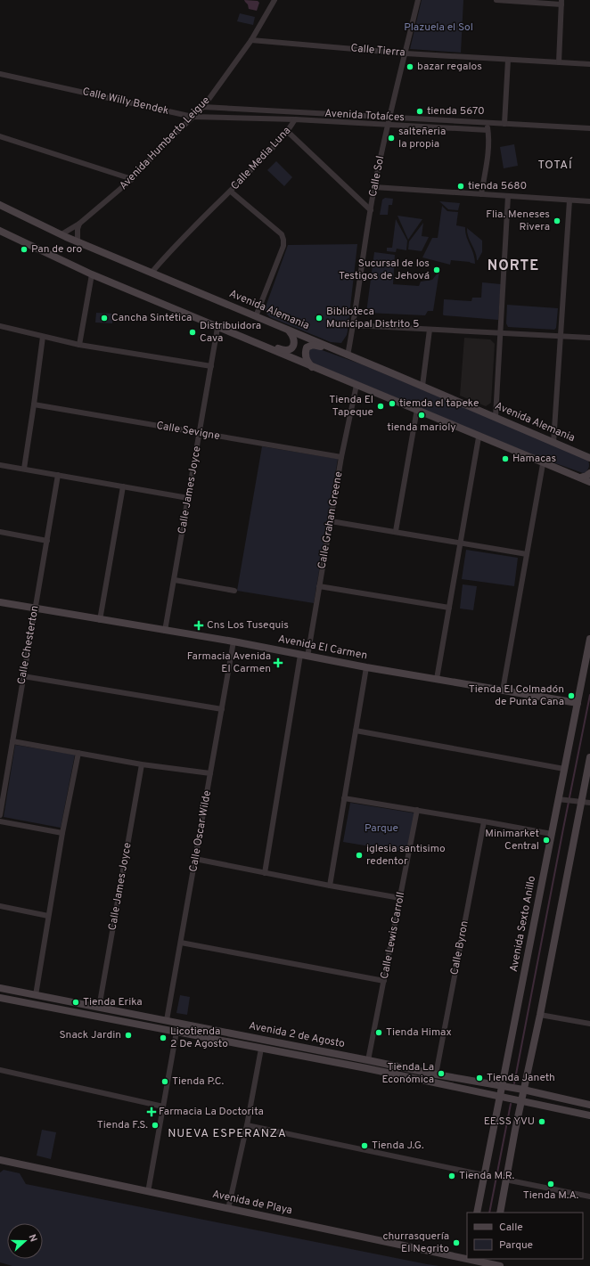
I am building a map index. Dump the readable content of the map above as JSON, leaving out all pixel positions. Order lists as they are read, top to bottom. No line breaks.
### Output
{"streets":{"main road":["Avenida Alemania","Avenida El Carmen","Avenida Sexto Anillo","Avenida 2 de Agosto","Avenida de Playa"],"street":["Calle Tierra","Calle Willy Bendek","Avenida Totaíces","Avenida Humberto Leigue","Calle Media Luna","Calle Sol","Calle Sevigne","Calle James Joyce","Calle Grahan Greene","Calle Chesterton","Calle Oscar Wilde","Calle Lewis Carroll","Calle Byron"]},"crossings":[["Calle Tierra","Avenida Humberto Leigue"],["Calle Tierra","Calle Sol"],["Calle Willy Bendek","Avenida Humberto Leigue"],["Calle Willy Bendek","Calle Media Luna"],["Avenida Totaíces","Avenida Humberto Leigue"],["Avenida Totaíces","Calle Sol"],["Avenida Humberto Leigue","Avenida Alemania"],["Calle Media Luna","Calle Sol"],["Calle Media Luna","Avenida Alemania"],["Calle Sol","Avenida Alemania"],["Calle Sevigne","Calle James Joyce"],["Calle Sevigne","Calle Grahan Greene"],["Calle James Joyce","Avenida El Carmen"],["Calle James Joyce","Avenida 2 de Agosto"],["Calle Grahan Greene","Avenida El Carmen"],["Calle Chesterton","Avenida El Carmen"],["Avenida El Carmen","Calle Oscar Wilde"],["Avenida El Carmen","Avenida Sexto Anillo"],["Calle Oscar Wilde","Avenida 2 de Agosto"],["Avenida Sexto Anillo","Avenida 2 de Agosto"],["Calle Lewis Carroll","Avenida 2 de Agosto"],["Calle Byron","Avenida 2 de Agosto"]],"districts":["TOTAÍ","NORTE","NUEVA ESPERANZA"],"parks":["Plazuela el Sol","Parque"],"places":{"other":["bazar regalos","tienda 5670","salteñeria la propia","tienda 5680","Flia. Meneses Rivera","Pan de oro","Sucursal de los Testigos de Jehová","Cancha Sintética","Biblioteca Municipal Distrito 5","Distribuidora Cava","tiemda el tapeke","Tienda El Tapeque","tienda marioly","Hamacas","Tienda El Colmadón de Punta Cana","Minimarket Central","iglesia santisimo redentor","Tienda Erika","Tienda Himax","Snack Jardin","Licotienda 2 De Agosto","Tienda La Económica","Tienda Janeth","Tienda P.C.","EE.SS YVU","Tienda F.S.","Tienda J.G.","Tienda M.R.","Tienda M.A.","churrasquería El Negrito"],"health":["Cns Los Tusequis","Farmacia Avenida El Carmen","Farmacia La Doctorita"]},"legend":["Calle","Parque"],"north":"right"}
